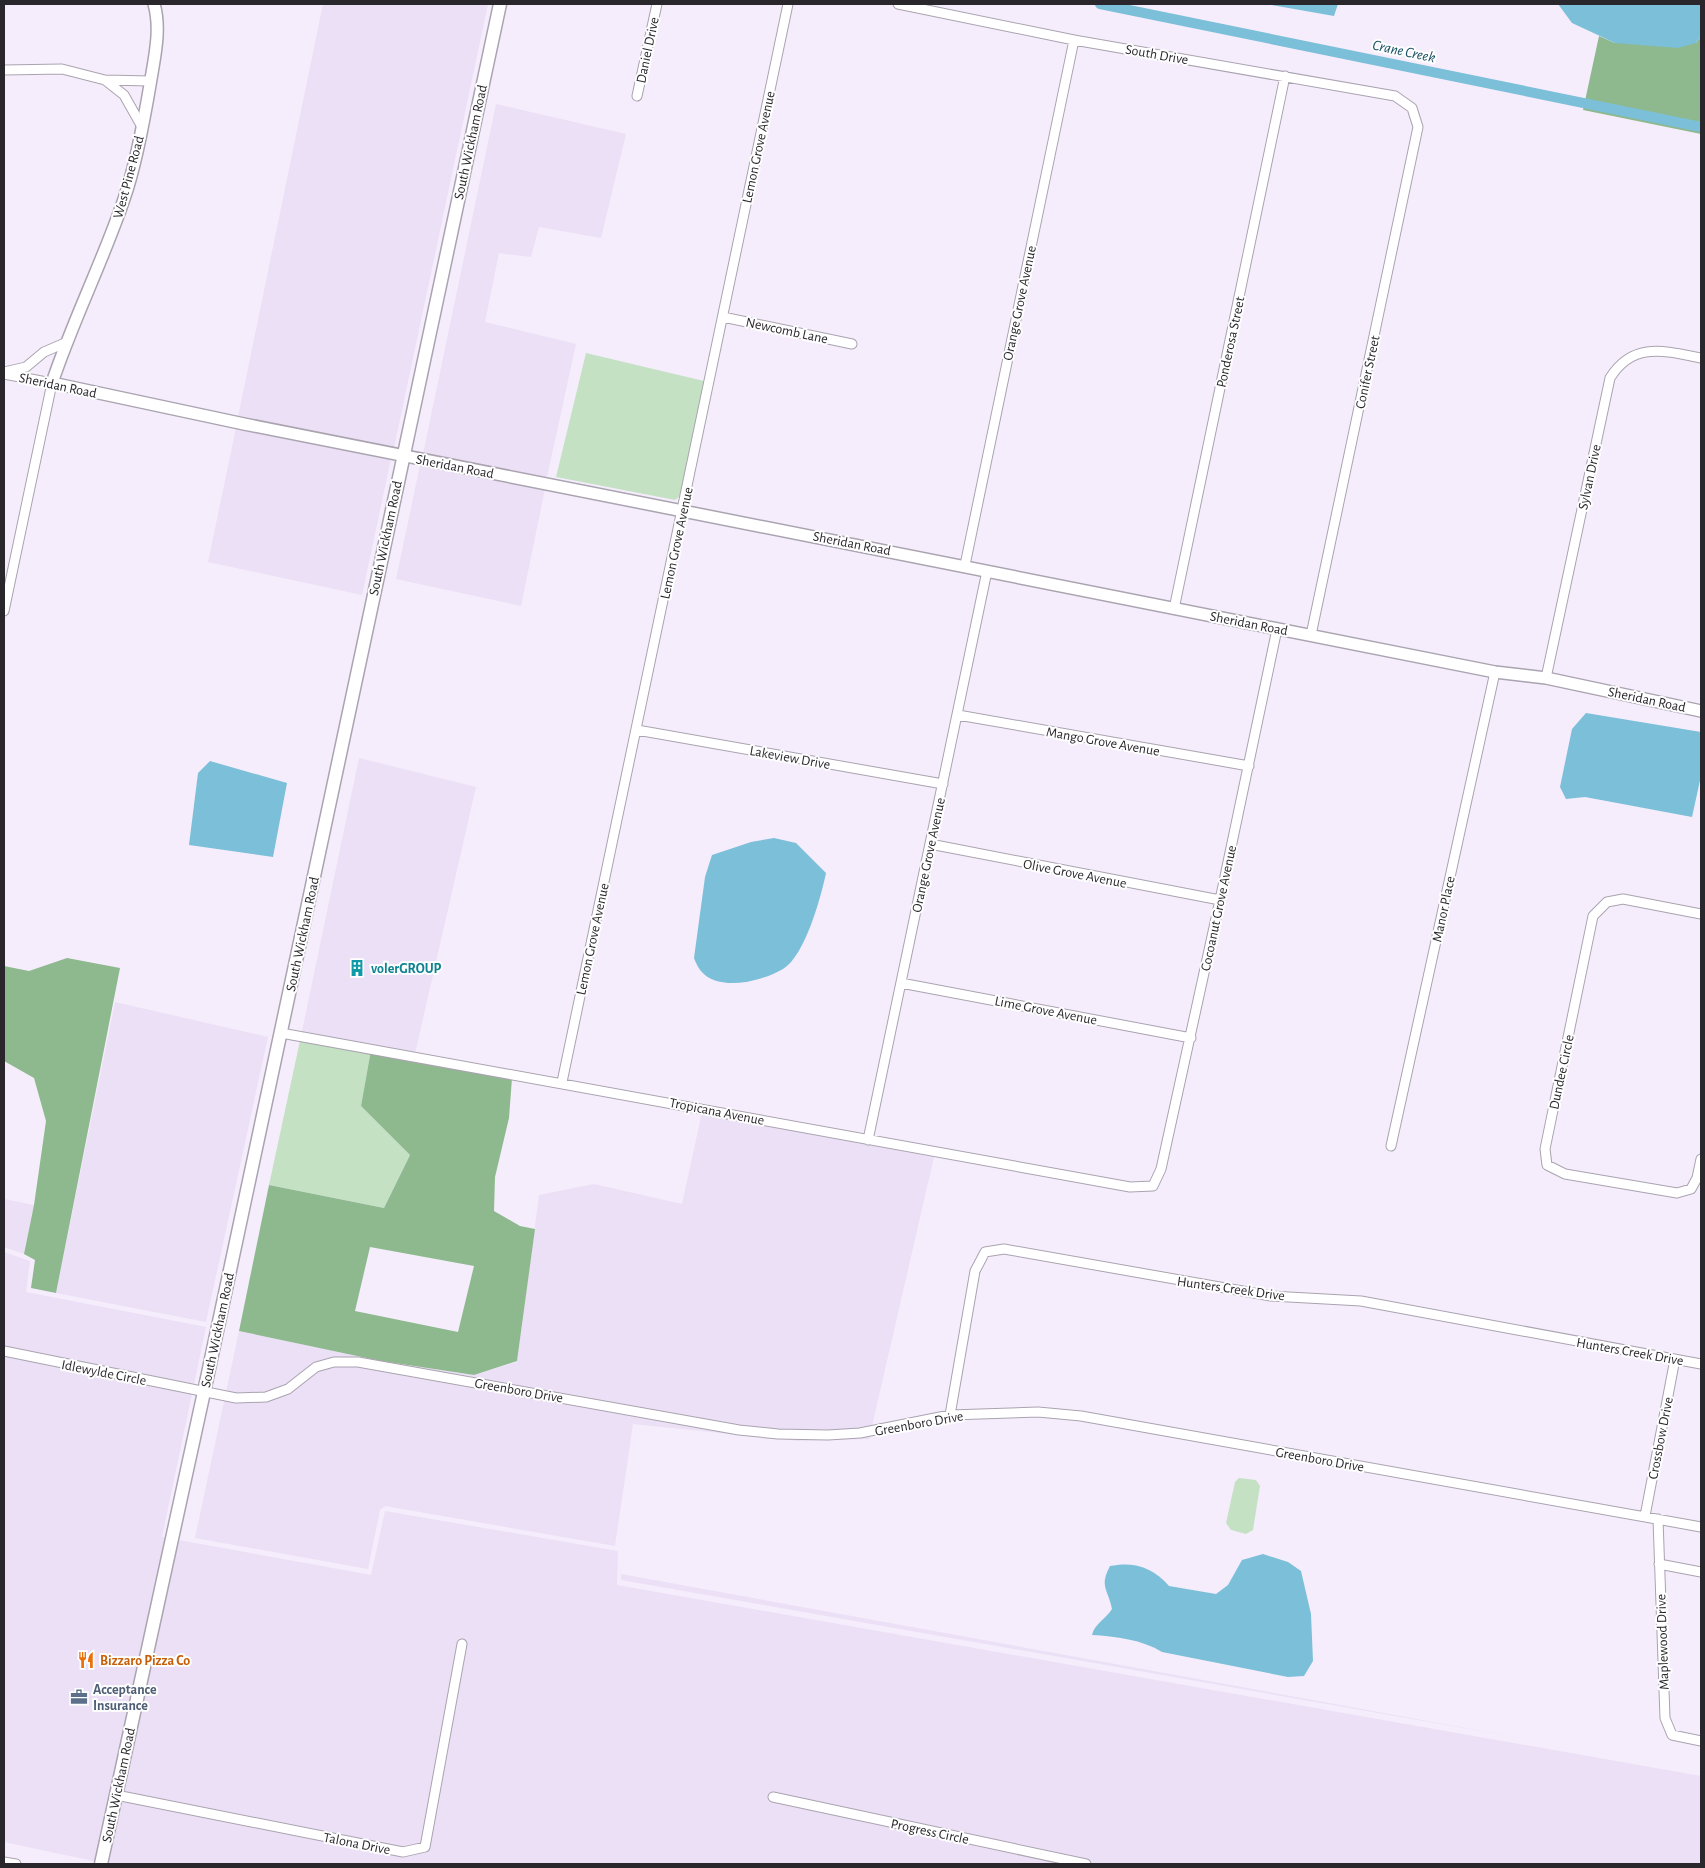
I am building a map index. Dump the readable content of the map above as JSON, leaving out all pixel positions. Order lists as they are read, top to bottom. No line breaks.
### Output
{"streets":{"main road":["South Wickham Road"],"street":["Daniel Drive","South Drive","Lemon Grove Avenue","West Pine Road","Orange Grove Avenue","Newcomb Lane","Ponderosa Street","Conifer Street","Sheridan Road","Sylvan Drive","Mango Grove Avenue","Lakeview Drive","Olive Grove Avenue","Cocoanut Grove Avenue","Manor Place","Lime Grove Avenue","Dundee Circle","Tropicana Avenue","Hunters Creek Drive","Idlewylde Circle","Greenboro Drive","Crossbow Drive","Maplewood Drive","Progress Circle","Talona Drive"]},"crossings":[["South Drive","Orange Grove Avenue"],["South Drive","Ponderosa Street"],["South Drive","Conifer Street"],["South Wickham Road","Sheridan Road"],["South Wickham Road","Tropicana Avenue"],["South Wickham Road","Idlewylde Circle"],["South Wickham Road","Greenboro Drive"],["South Wickham Road","Talona Drive"],["Lemon Grove Avenue","Newcomb Lane"],["Lemon Grove Avenue","Sheridan Road"],["Lemon Grove Avenue","Lakeview Drive"],["Lemon Grove Avenue","Tropicana Avenue"],["West Pine Road","Sheridan Road"],["Orange Grove Avenue","Sheridan Road"],["Orange Grove Avenue","Mango Grove Avenue"],["Orange Grove Avenue","Lakeview Drive"],["Orange Grove Avenue","Olive Grove Avenue"],["Orange Grove Avenue","Lime Grove Avenue"],["Orange Grove Avenue","Tropicana Avenue"],["Ponderosa Street","Sheridan Road"],["Conifer Street","Sheridan Road"],["Sheridan Road","Sylvan Drive"],["Sheridan Road","Cocoanut Grove Avenue"],["Sheridan Road","Manor Place"],["Mango Grove Avenue","Cocoanut Grove Avenue"],["Olive Grove Avenue","Cocoanut Grove Avenue"],["Cocoanut Grove Avenue","Lime Grove Avenue"],["Cocoanut Grove Avenue","Tropicana Avenue"],["Hunters Creek Drive","Greenboro Drive"],["Hunters Creek Drive","Crossbow Drive"],["Idlewylde Circle","Greenboro Drive"],["Greenboro Drive","Crossbow Drive"],["Greenboro Drive","Maplewood Drive"]],"water":["Crane Creek"],"places":{"building":["volerGROUP"],"restaurant":["Bizzaro Pizza Co"],"office":["Acceptance Insurance"]}}
